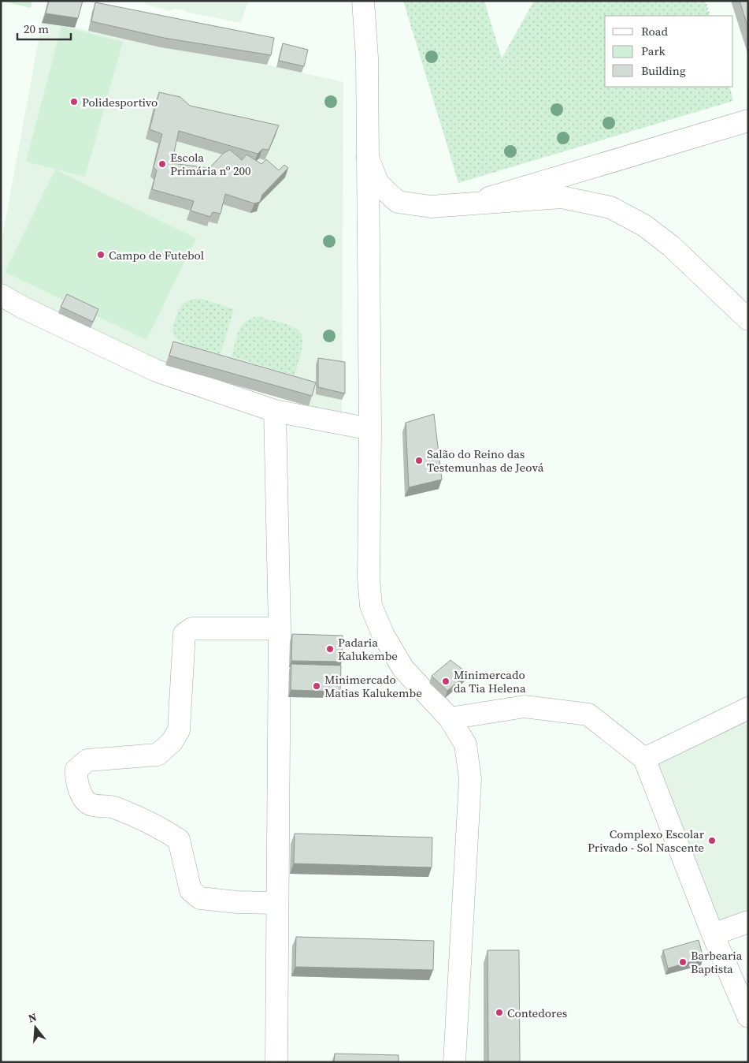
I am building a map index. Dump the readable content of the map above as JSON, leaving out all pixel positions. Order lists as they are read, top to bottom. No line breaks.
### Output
{"places":["Polidesportivo","Escola Primária nº 200","Campo de Futebol","Salão do Reino das Testemunhas de Jeová","Padaria Kalukembe","Minimercado da Tia Helena","Minimercado Matias Kalukembe","Complexo Escolar Privado - Sol Nascente","Barbearia Baptista","Contedores"],"legend":["Road","Park","Building"],"scale_bar":"20 m","north":"top"}
